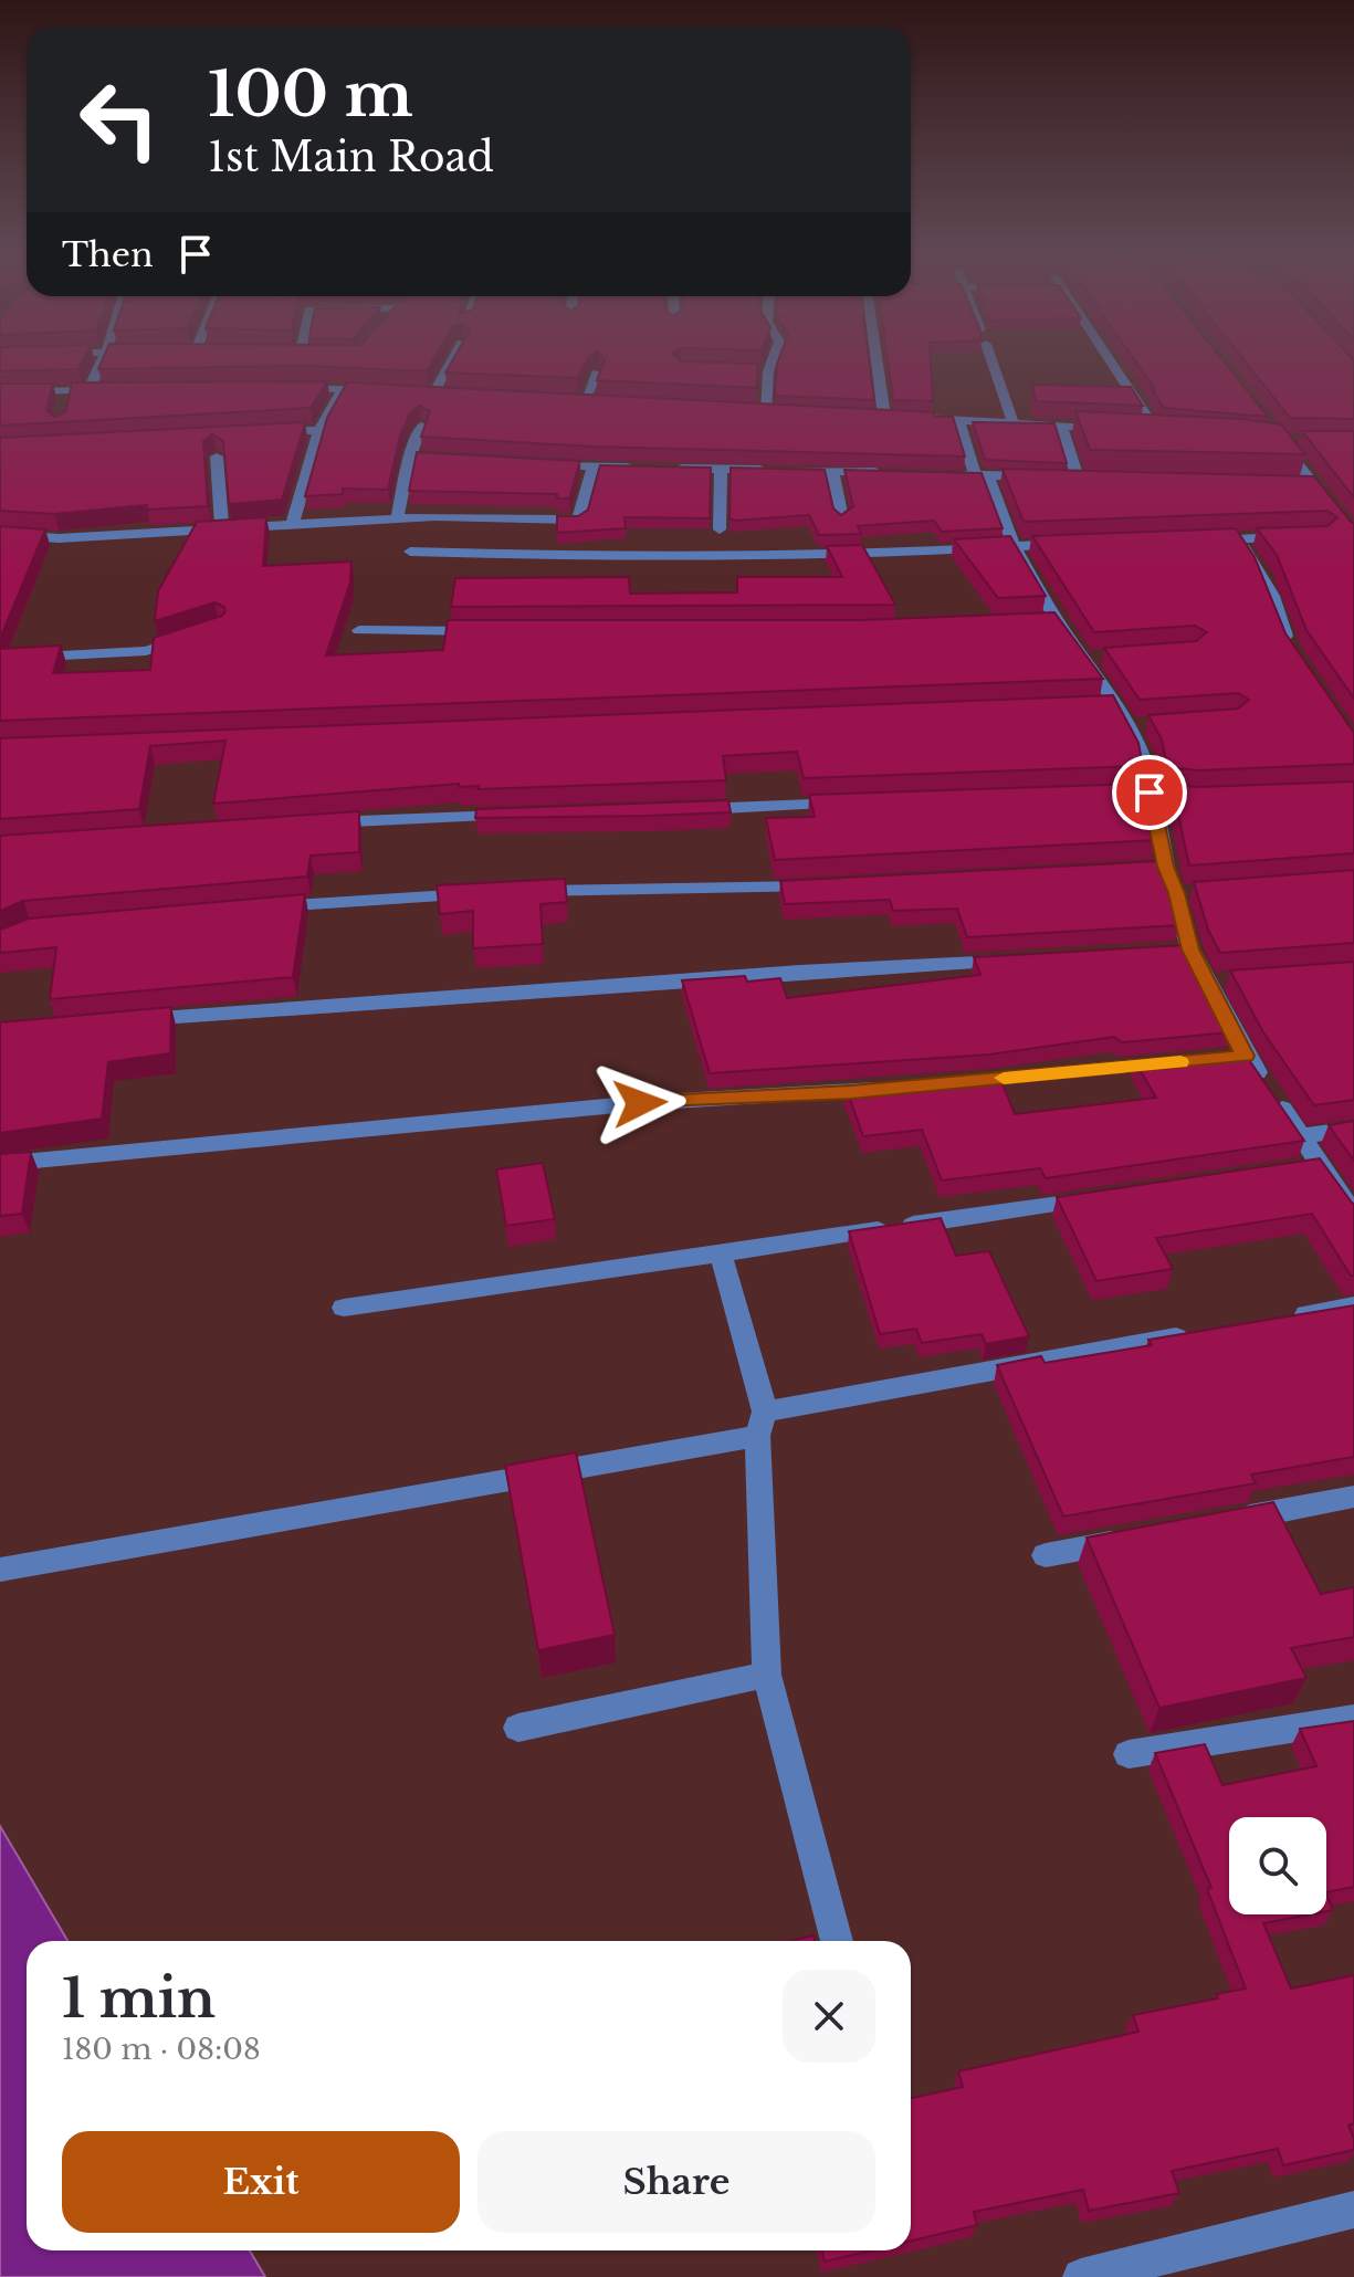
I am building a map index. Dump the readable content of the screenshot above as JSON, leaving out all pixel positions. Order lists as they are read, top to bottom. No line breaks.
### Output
{"page":{"turn":["100 m","1st Main Road"],"then":"Then","heading":["1 min","180 m · 08:08"],"buttons":["Exit","Share"]}}
